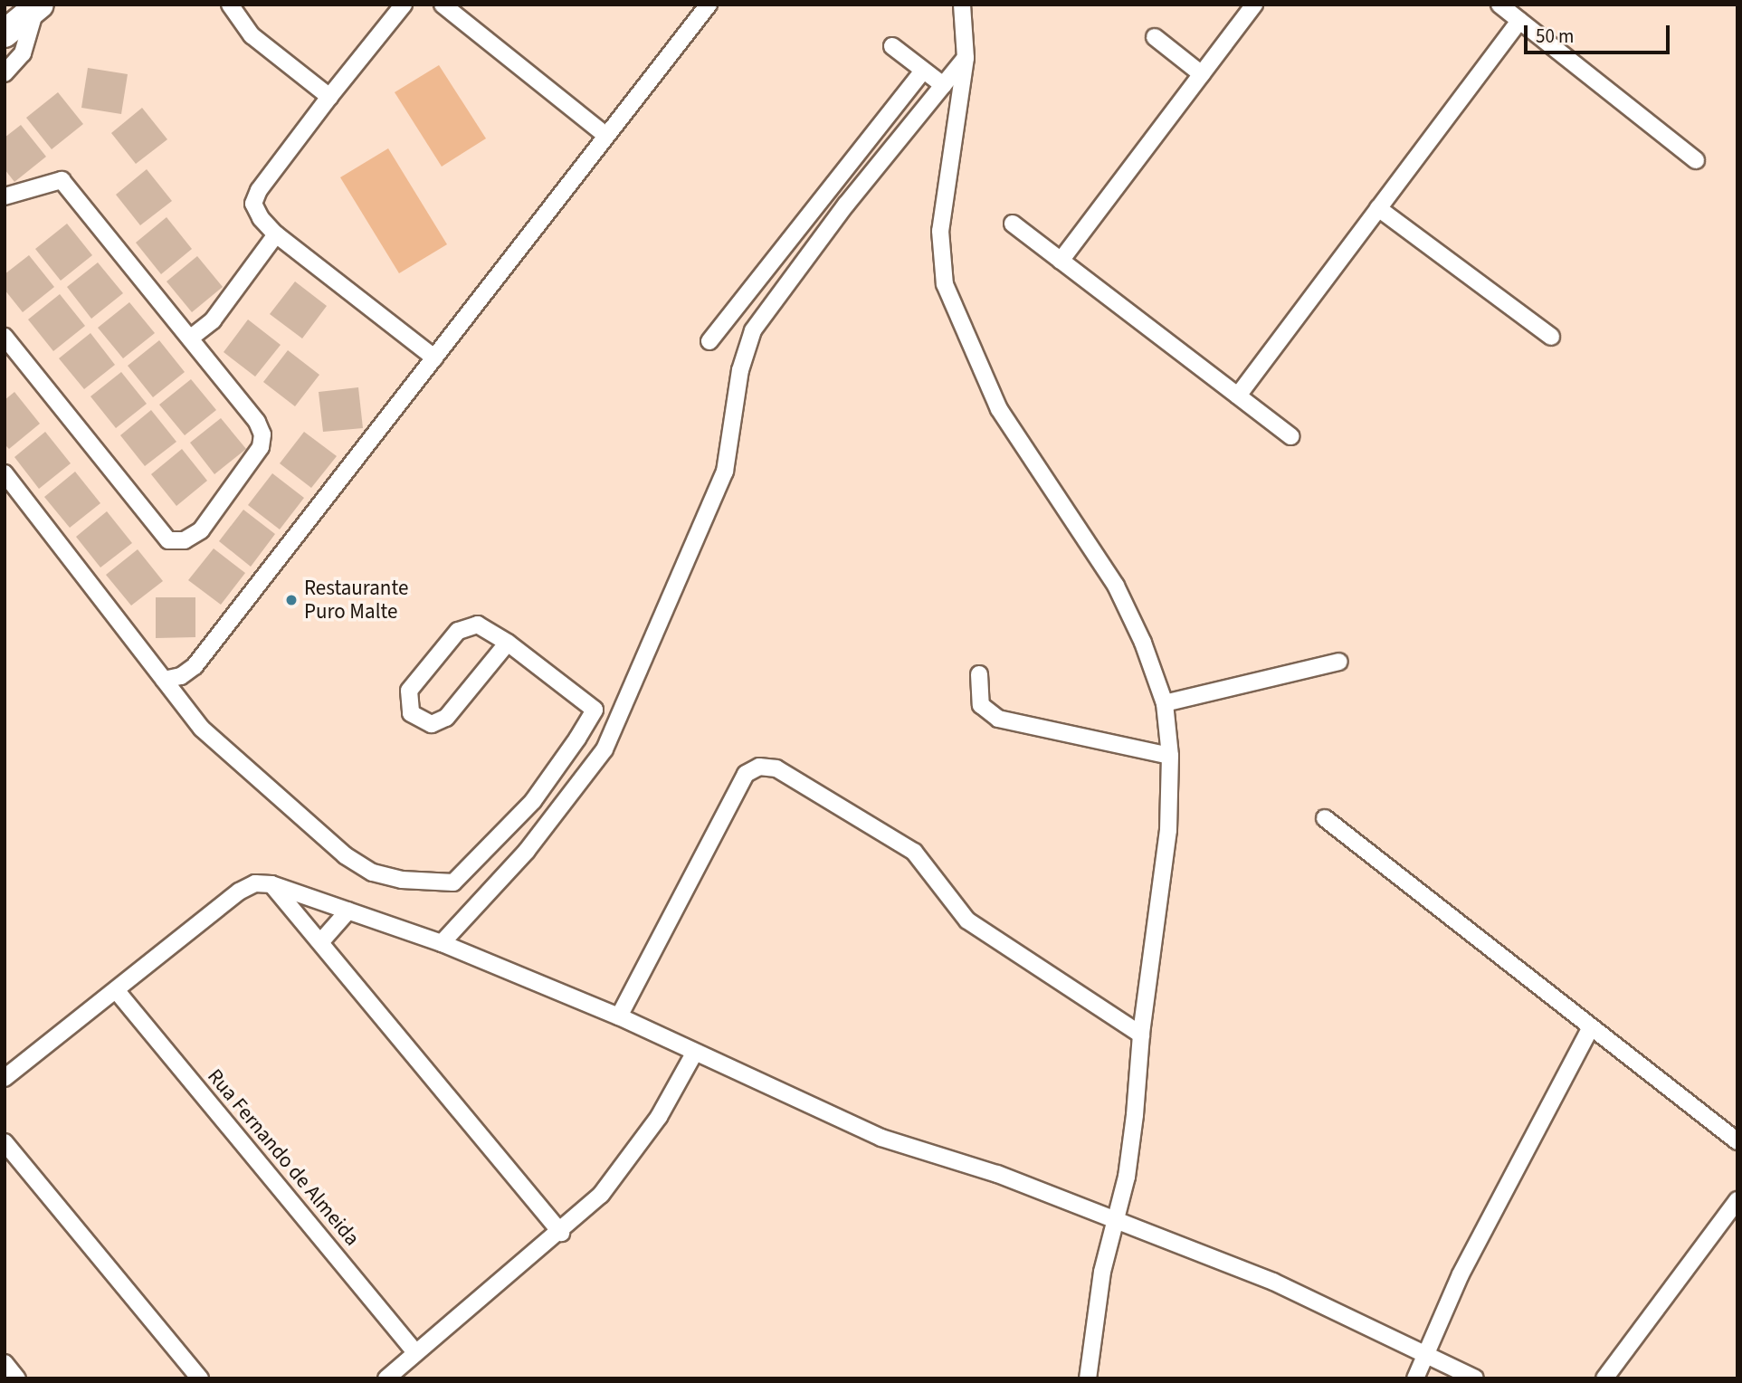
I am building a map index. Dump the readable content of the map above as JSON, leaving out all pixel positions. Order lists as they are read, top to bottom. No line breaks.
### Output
{"streets":{"street":["Rua Fernando de Almeida"]},"places":["Restaurante Puro Malte"],"scale_bar":"50 m"}
